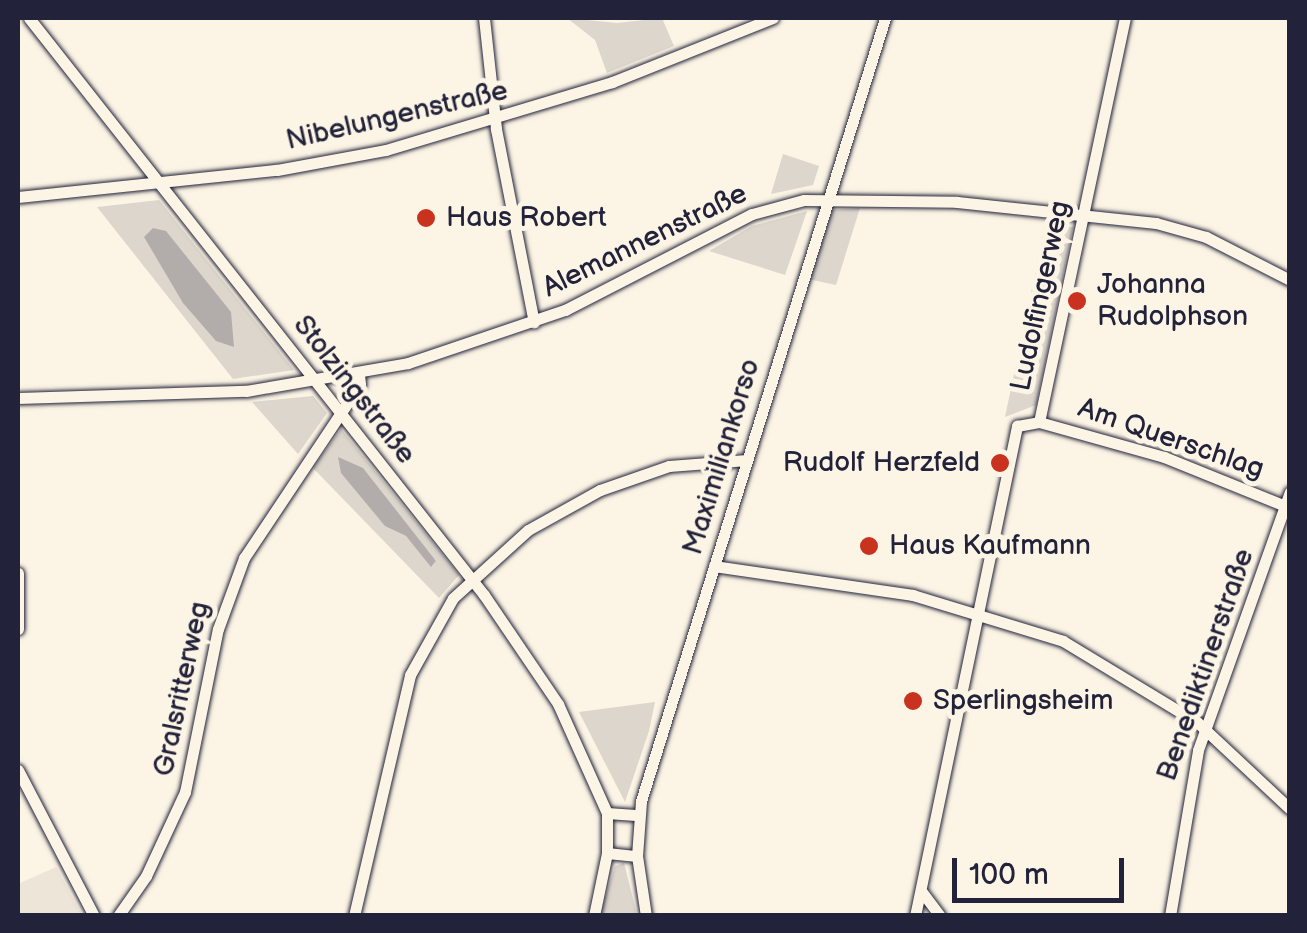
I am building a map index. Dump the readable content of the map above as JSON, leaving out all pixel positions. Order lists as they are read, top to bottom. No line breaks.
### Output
{"streets":{"street":["Nibelungenstraße","Alemannenstraße","Ludolfingerweg","Stolzingstraße","Am Querschlag","Maximiliankorso","Benediktinerstraße","Gralsritterweg"]},"crossings":[["Nibelungenstraße","Stolzingstraße"],["Alemannenstraße","Ludolfingerweg"],["Alemannenstraße","Stolzingstraße"],["Alemannenstraße","Maximiliankorso"],["Alemannenstraße","Gralsritterweg"],["Ludolfingerweg","Am Querschlag"],["Stolzingstraße","Gralsritterweg"],["Am Querschlag","Benediktinerstraße"]],"places":["Haus Robert","Johanna Rudolphson","Rudolf Herzfeld","Haus Kaufmann","Sperlingsheim"],"scale_bar":"100 m"}
